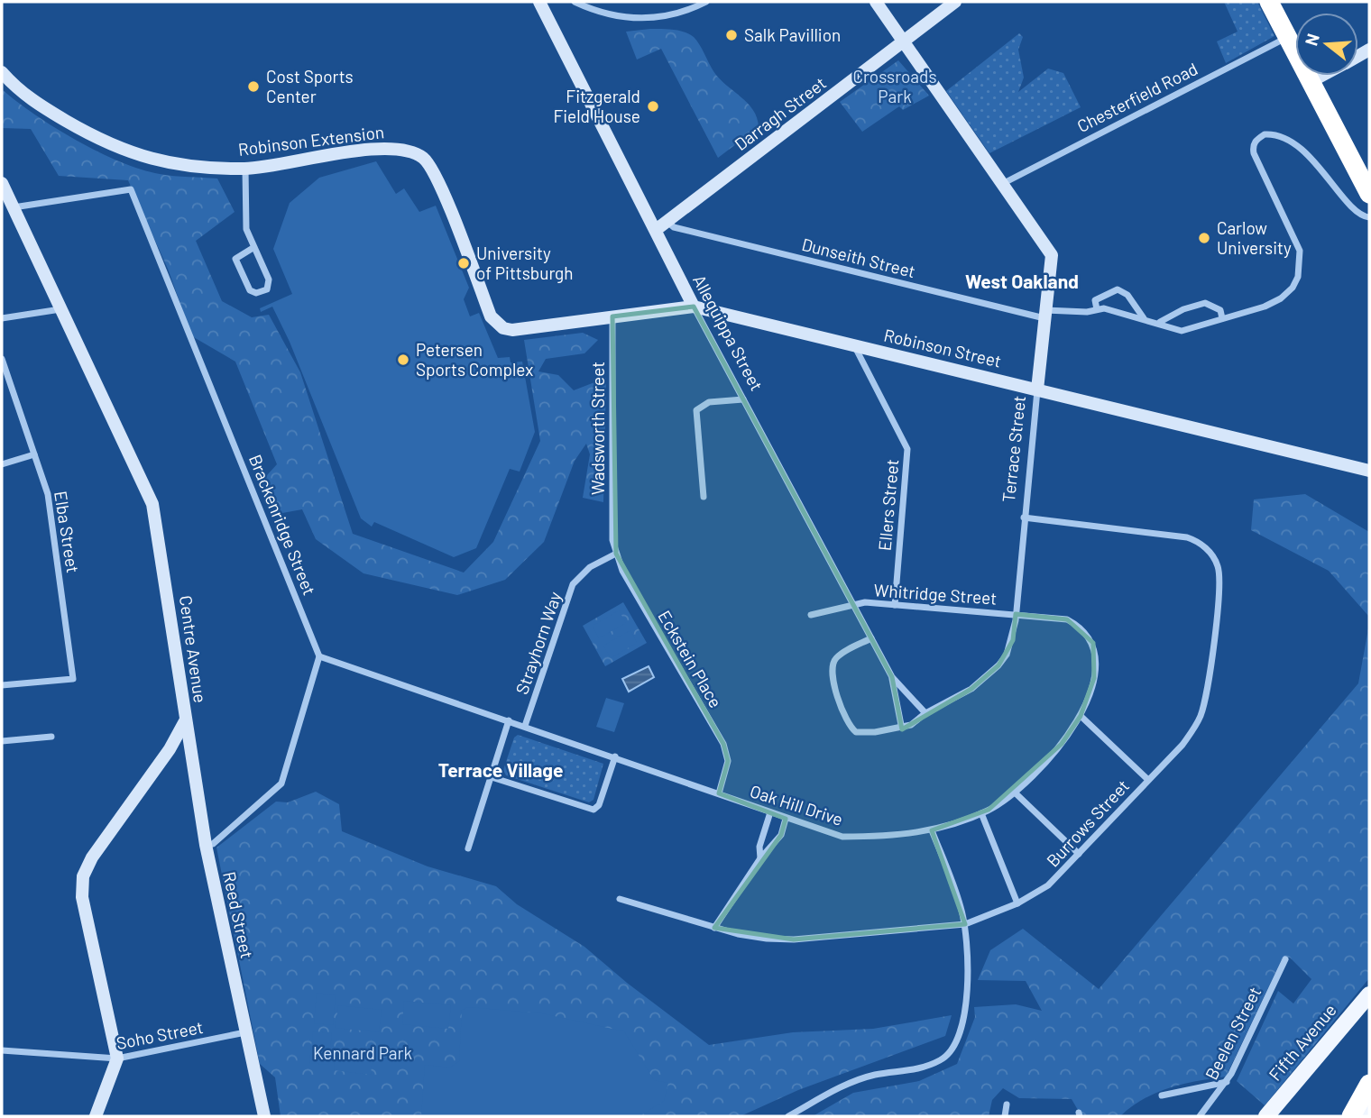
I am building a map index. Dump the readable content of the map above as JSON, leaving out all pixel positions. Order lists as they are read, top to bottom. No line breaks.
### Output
{"streets":{"main road":["Fifth Avenue"],"street":["Chesterfield Road","Darragh Street","Robinson Extension","Dunseith Street","Allequippa Street","Robinson Street","Wadsworth Street","Terrace Street","Ellers Street","Brackenridge Street","Elba Street","Whitridge Street","Strayhorn Way","Centre Avenue","Eckstein Place","Oak Hill Drive","Burrows Street","Reed Street","Beelen Street","Soho Street"]},"crossings":[["Chesterfield Road","Terrace Street"],["Darragh Street","Dunseith Street"],["Darragh Street","Allequippa Street"],["Darragh Street","Terrace Street"],["Robinson Extension","Robinson Street"],["Dunseith Street","Terrace Street"],["Allequippa Street","Robinson Street"],["Allequippa Street","Terrace Street"],["Allequippa Street","Whitridge Street"],["Robinson Street","Wadsworth Street"],["Robinson Street","Terrace Street"],["Robinson Street","Ellers Street"],["Wadsworth Street","Eckstein Place"],["Terrace Street","Whitridge Street"],["Terrace Street","Oak Hill Drive"],["Terrace Street","Burrows Street"],["Ellers Street","Whitridge Street"],["Brackenridge Street","Centre Avenue"],["Brackenridge Street","Oak Hill Drive"],["Whitridge Street","Oak Hill Drive"],["Strayhorn Way","Eckstein Place"],["Strayhorn Way","Oak Hill Drive"],["Centre Avenue","Reed Street"],["Centre Avenue","Soho Street"],["Eckstein Place","Oak Hill Drive"],["Reed Street","Soho Street"]],"districts":["West Oakland","Terrace Village"],"parks":["Crossroads Park","Kennard Park"],"places":["Salk Pavillion","Cost Sports Center","Fitzgerald Field House","Carlow University","University of Pittsburgh","Petersen Sports Complex"],"north":"left"}
